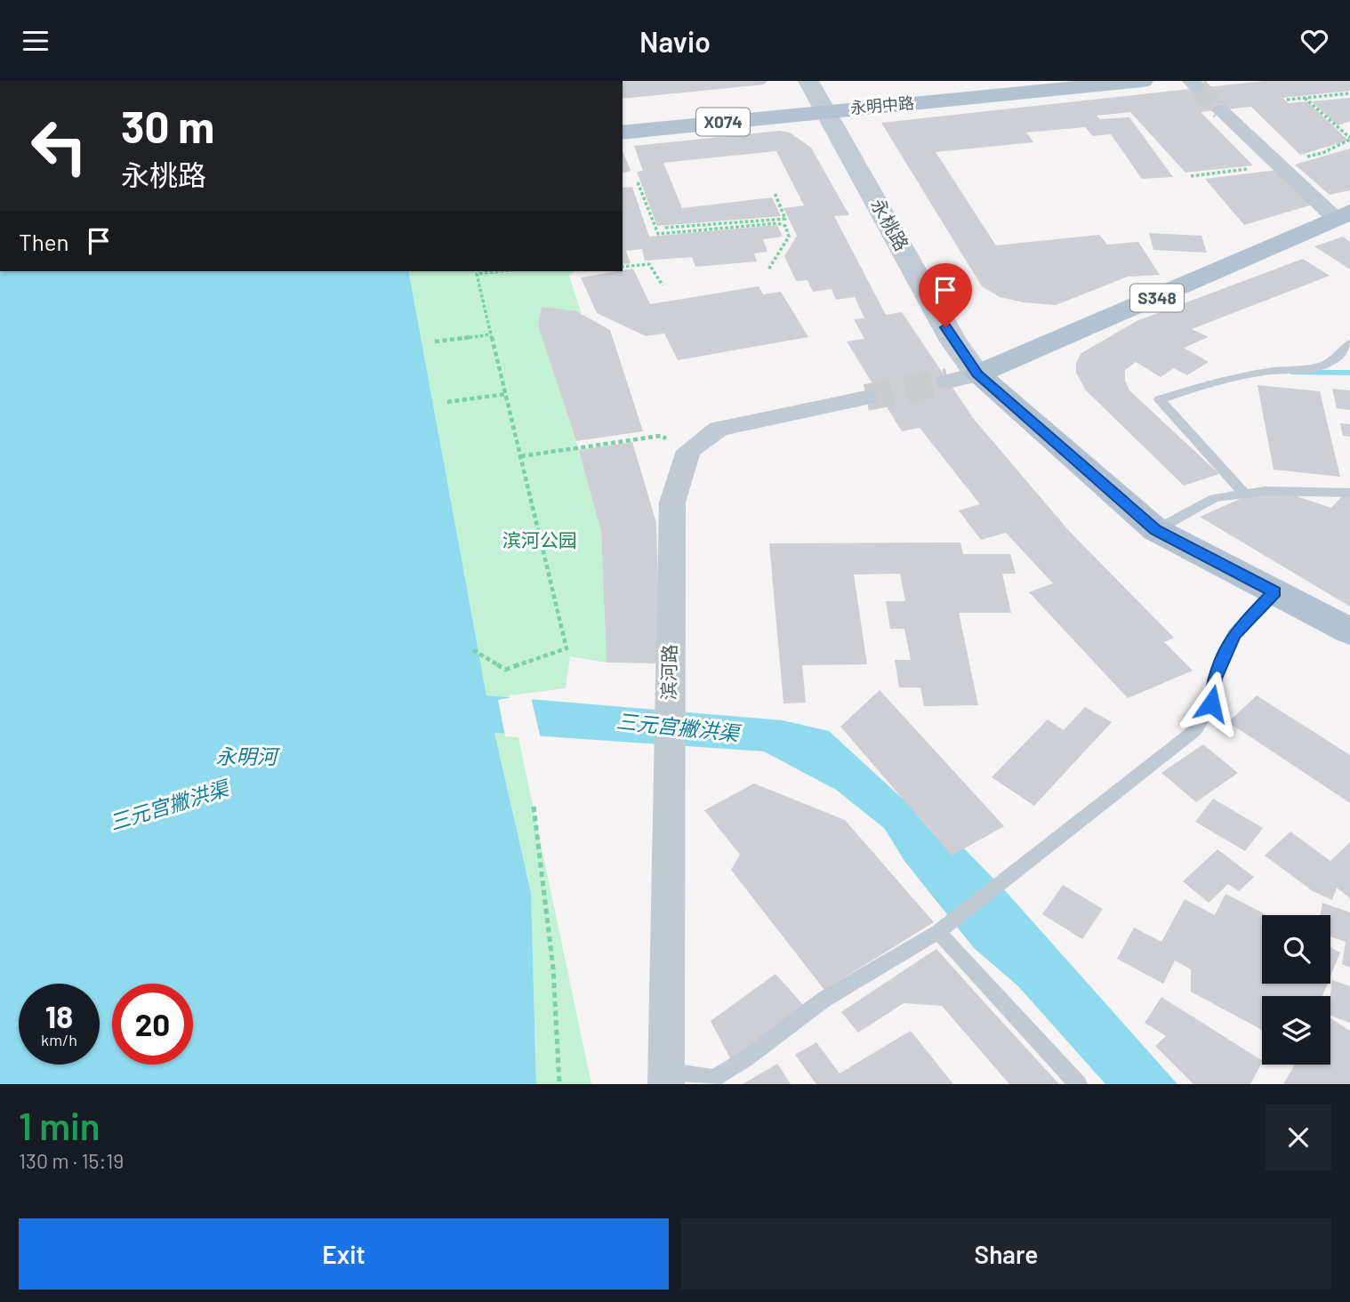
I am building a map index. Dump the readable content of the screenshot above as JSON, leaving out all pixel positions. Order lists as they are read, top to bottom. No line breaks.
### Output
{"streets":{"main road":["永明中路","X074","永桃路","S348"],"street":["滨河路"]},"crossings":[["永明中路","永桃路"],["永桃路","S348"]],"water":["三元宫撇洪渠","永明河"],"parks":["滨河公园"],"page":{"header":"Navio","turn":["30 m","永桃路"],"then":"Then","speed":"18 km/h","limit":"20","heading":["1 min","130 m · 15:19"],"buttons":["Exit","Share"]}}
